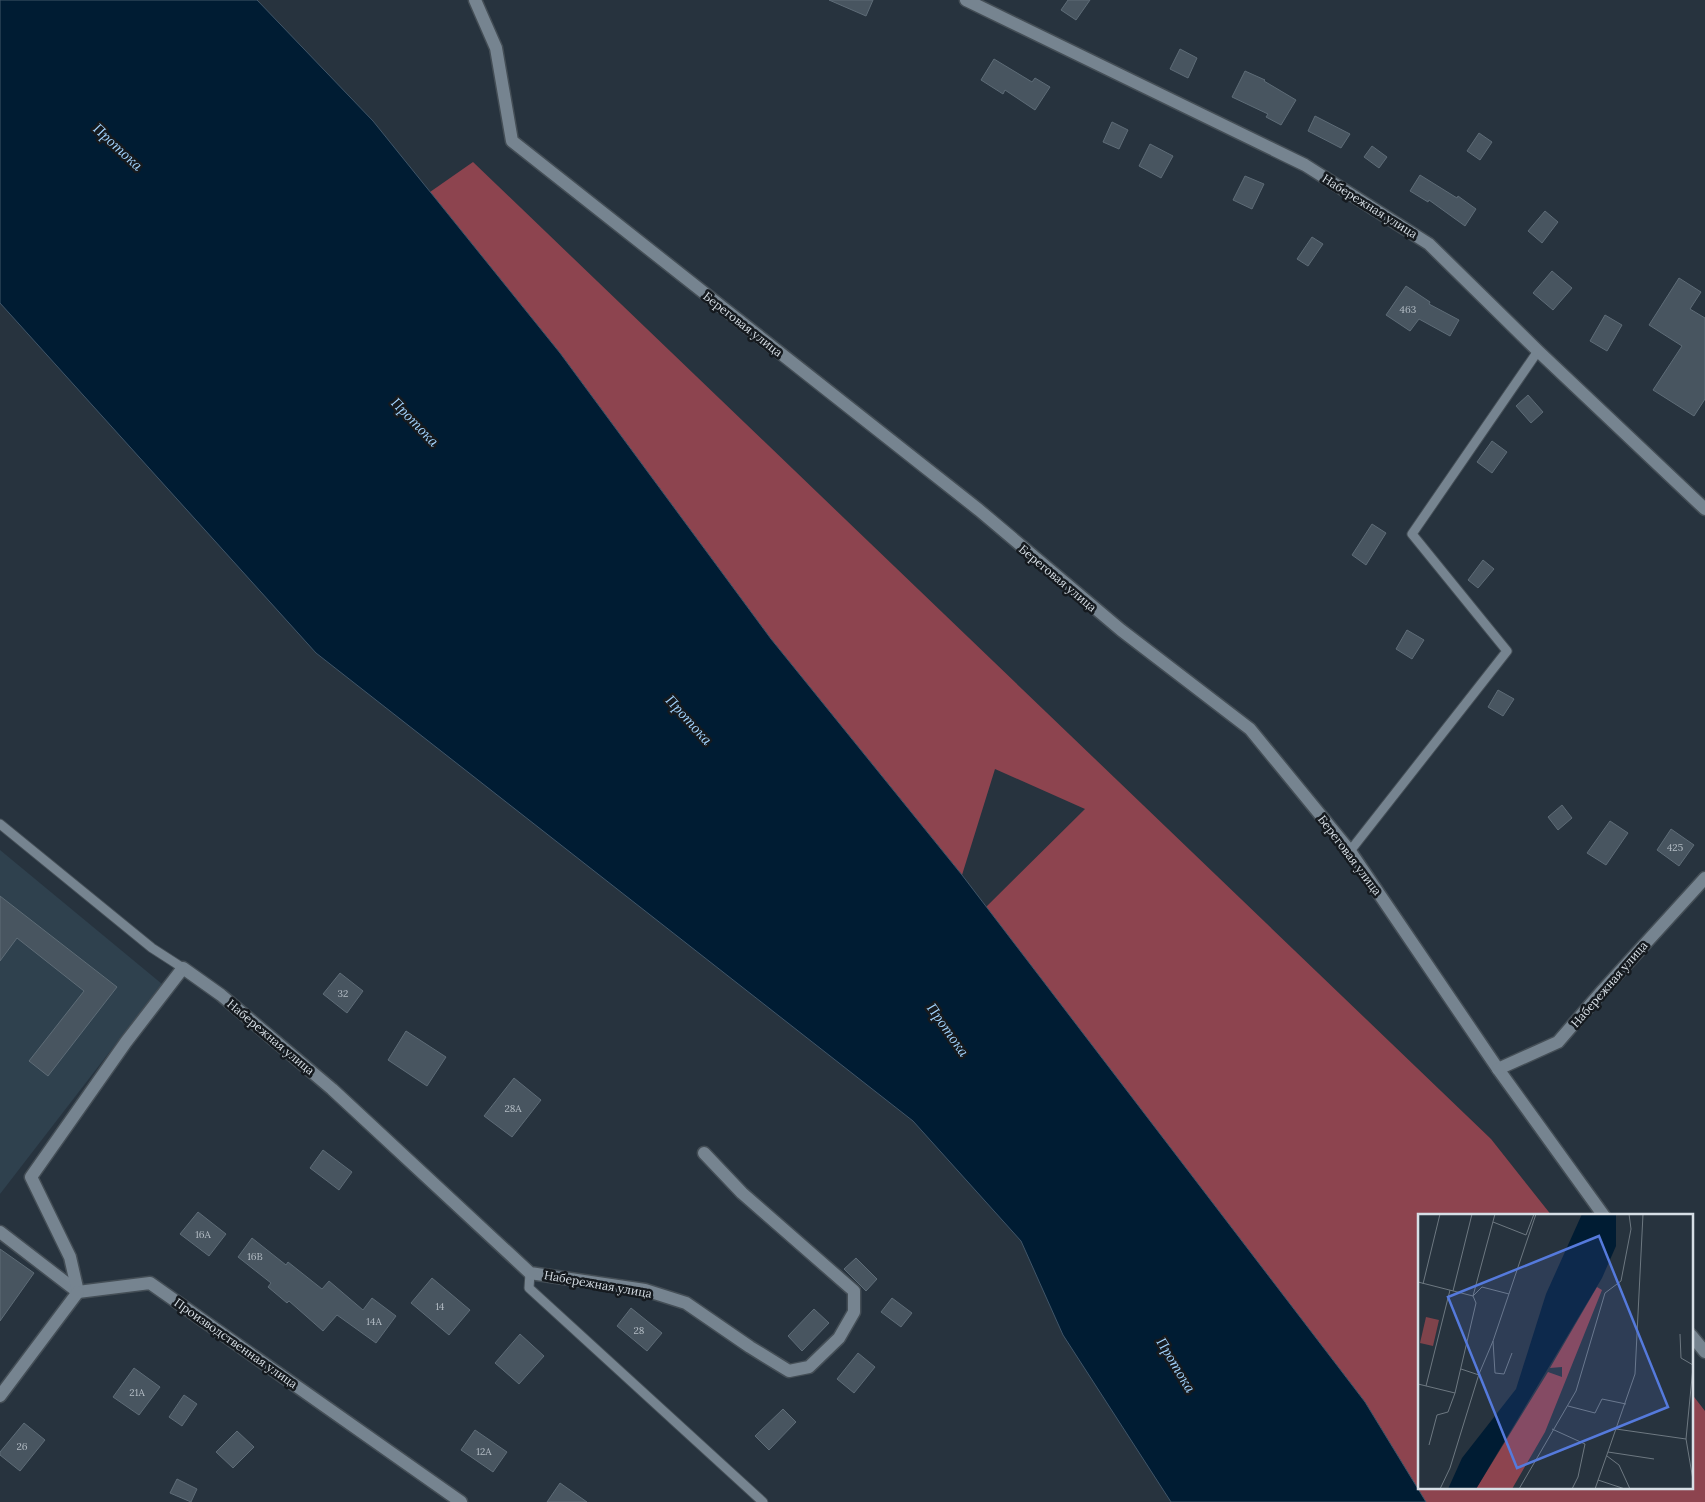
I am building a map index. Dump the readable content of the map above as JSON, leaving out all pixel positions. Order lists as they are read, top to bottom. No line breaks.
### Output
{"streets":{"street":["Набережная улица","Береговая улица","Производственная улица"]},"crossings":[["Набережная улица","Береговая улица"]],"water":["Протока"],"house_numbers":["463","425","32","28А","16А","16В","14","14А","28","21А","26","12А"]}
